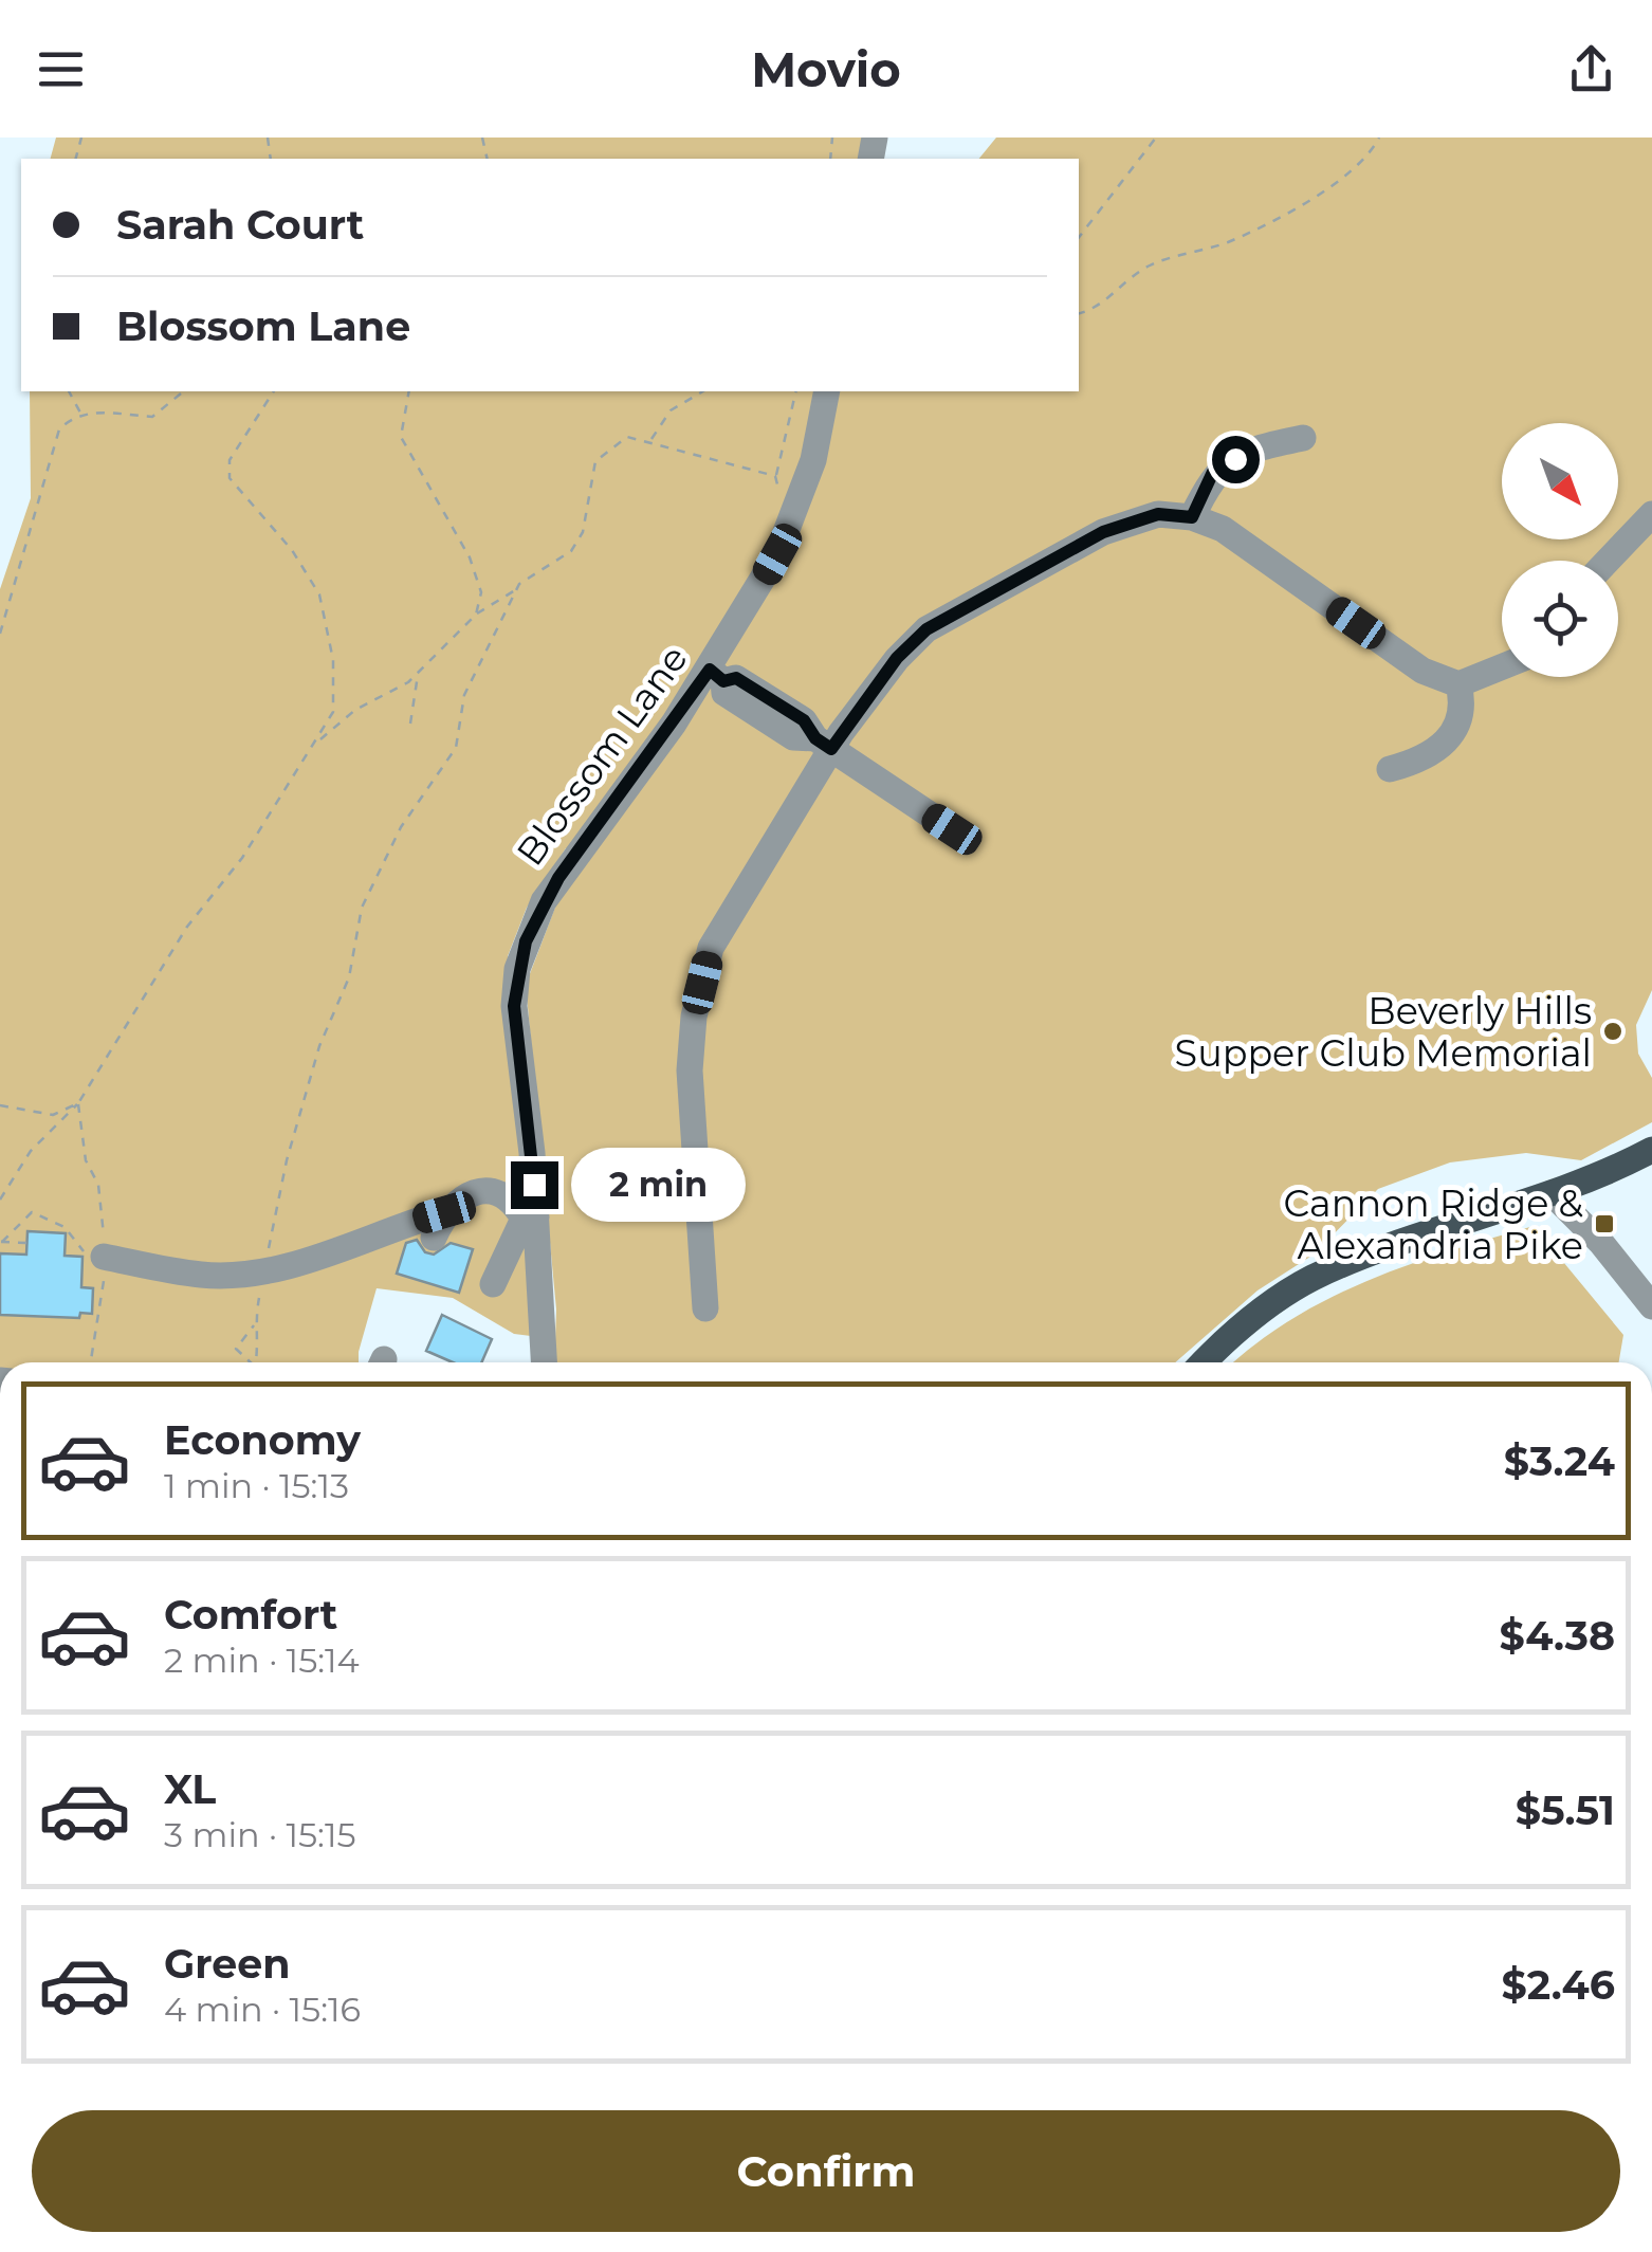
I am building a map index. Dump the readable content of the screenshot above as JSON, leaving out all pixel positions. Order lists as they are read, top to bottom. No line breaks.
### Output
{"streets":{"street":["Blossom Lane"]},"places":{"other":["Beverly Hills Supper Club Memorial"],"transit":["Cannon Ridge & Alexandria Pike"]},"north":"bottom right","page":{"header":"Movio","banner":["Sarah Court","Blossom Lane"],"bubble":"2 min","list":[{"name":"Economy","note":"1 min · 15:13","value":"$3.24"},{"name":"Comfort","note":"2 min · 15:14","value":"$4.38"},{"name":"XL","note":"3 min · 15:15","value":"$5.51"},{"name":"Green","note":"4 min · 15:16","value":"$2.46"}],"buttons":"Confirm"}}
